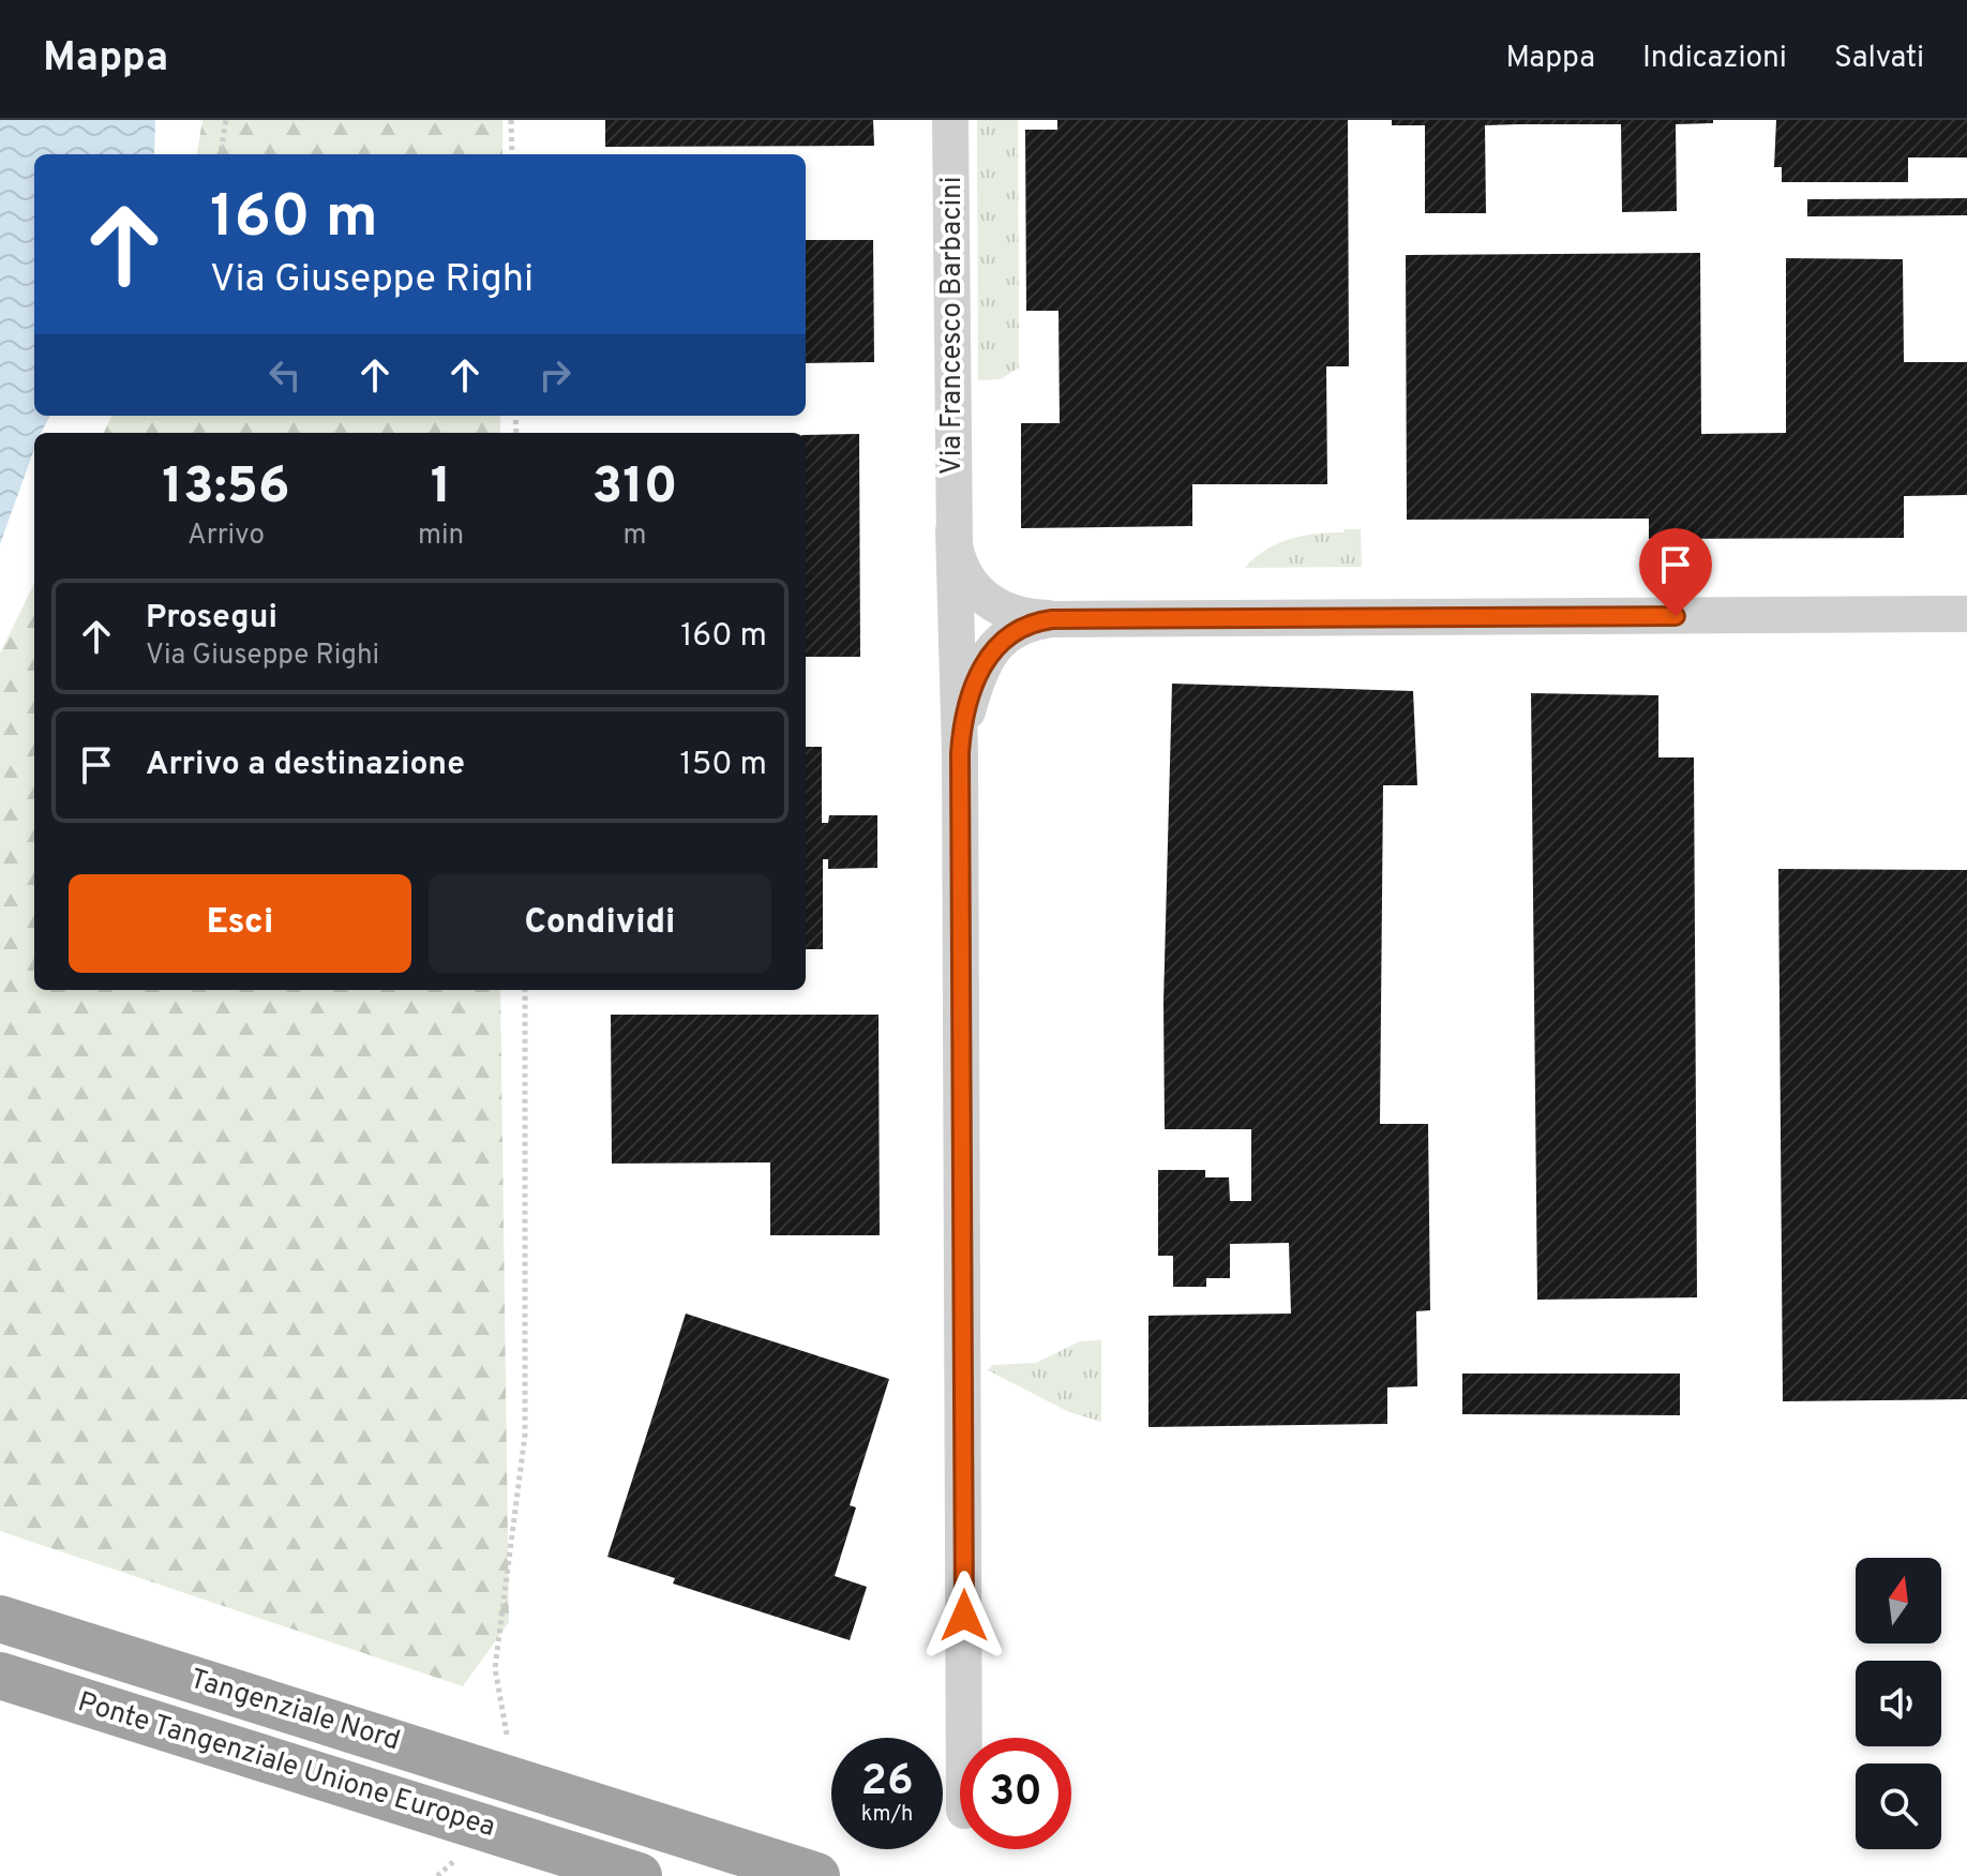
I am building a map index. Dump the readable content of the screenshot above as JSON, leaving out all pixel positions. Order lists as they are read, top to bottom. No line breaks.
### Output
{"streets":{"highway":["Tangenziale Nord","Ponte Tangenziale Unione Europea"],"street":["Via Francesco Barbacini"]},"north":"top","page":{"header":"Mappa","nav":["Mappa","Indicazioni","Salvati"],"turn":["160 m","Via Giuseppe Righi"],"eta":["13:56","Arrivo","1","min","310","m"],"list":[{"name":"Prosegui","note":"Via Giuseppe Righi","value":"160 m"},{"name":"Arrivo a destinazione","value":"150 m"}],"buttons":["Esci","Condividi"],"speed":"26 km/h","limit":"30"}}
